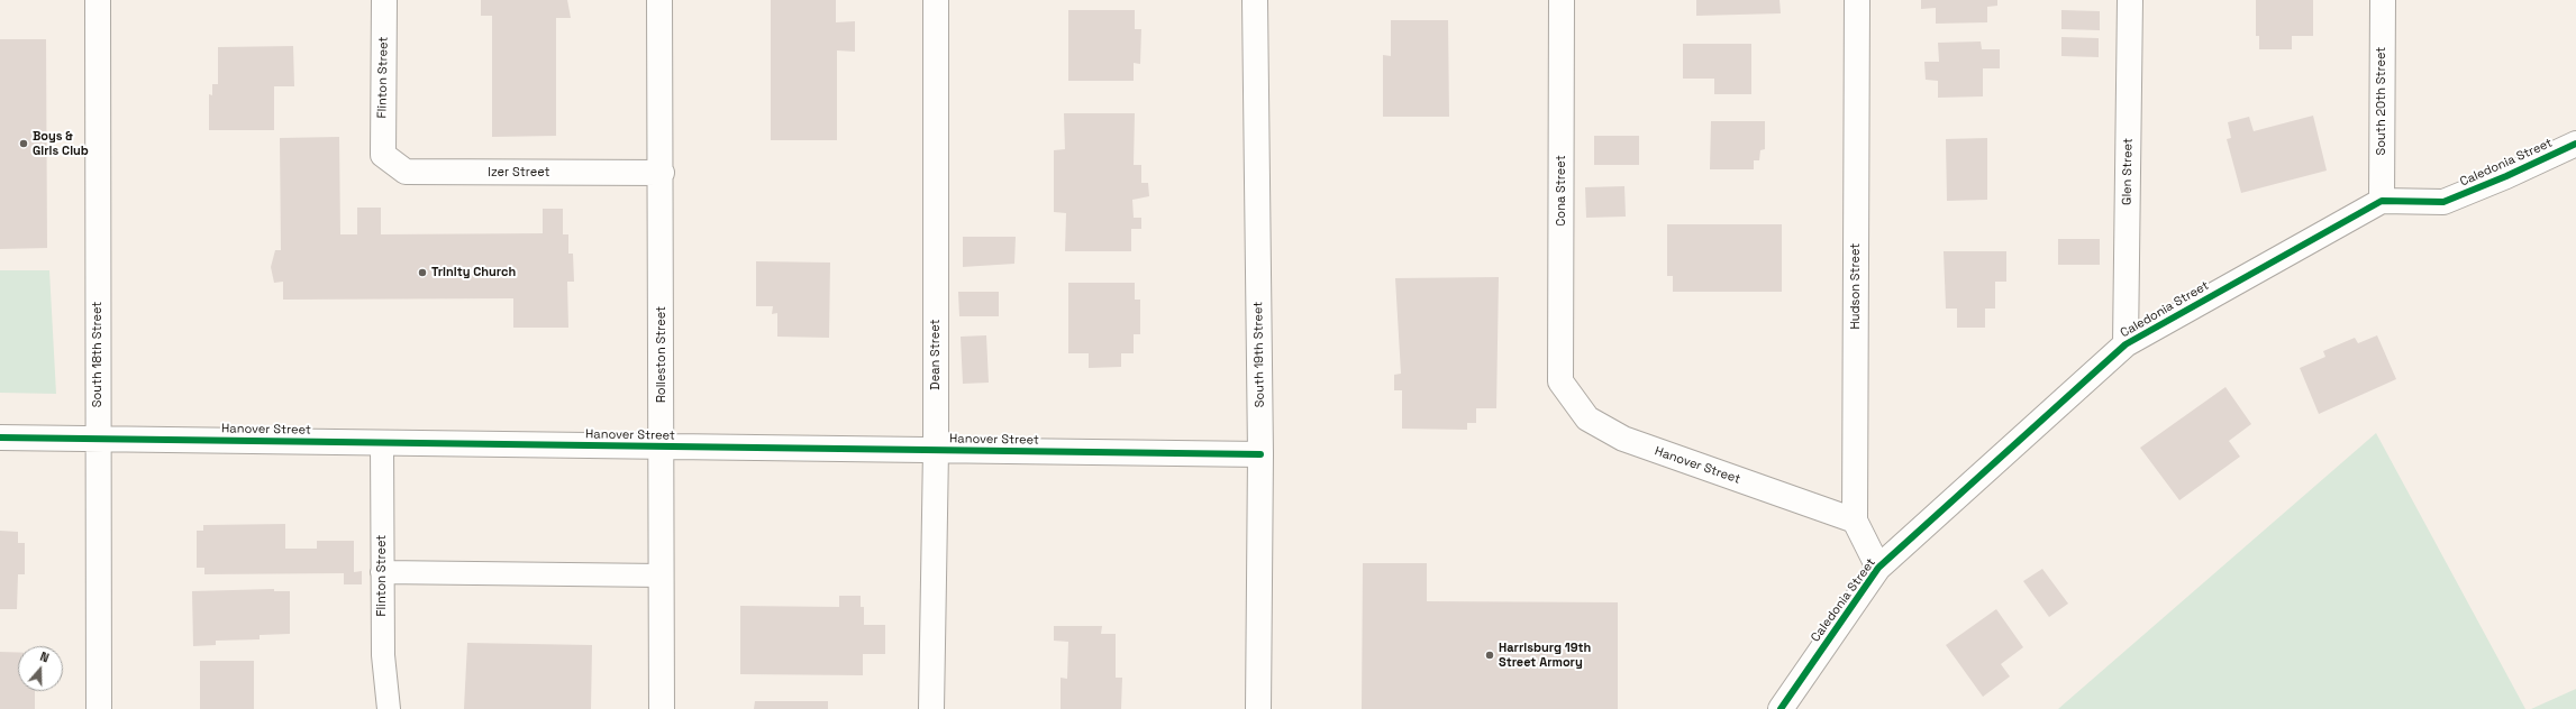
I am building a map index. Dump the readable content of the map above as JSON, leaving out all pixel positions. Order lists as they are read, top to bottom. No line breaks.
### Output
{"streets":{"street":["Flinton Street","South 20th Street","Caledonia Street","Glen Street","Izer Street","Cona Street","Hudson Street","South 18th Street","Rolleston Street","Dean Street","South 19th Street","Hanover Street"]},"crossings":[["Flinton Street","Izer Street"],["Flinton Street","Hanover Street"],["South 20th Street","Caledonia Street"],["Caledonia Street","Glen Street"],["Caledonia Street","Hudson Street"],["Izer Street","Rolleston Street"],["Cona Street","Hanover Street"],["Hudson Street","Hanover Street"],["South 18th Street","Hanover Street"],["Rolleston Street","Hanover Street"],["Dean Street","Hanover Street"],["South 19th Street","Hanover Street"]],"places":["Boys & Girls Club","Trinity Church","Harrisburg 19th Street Armory"],"north":"top"}
